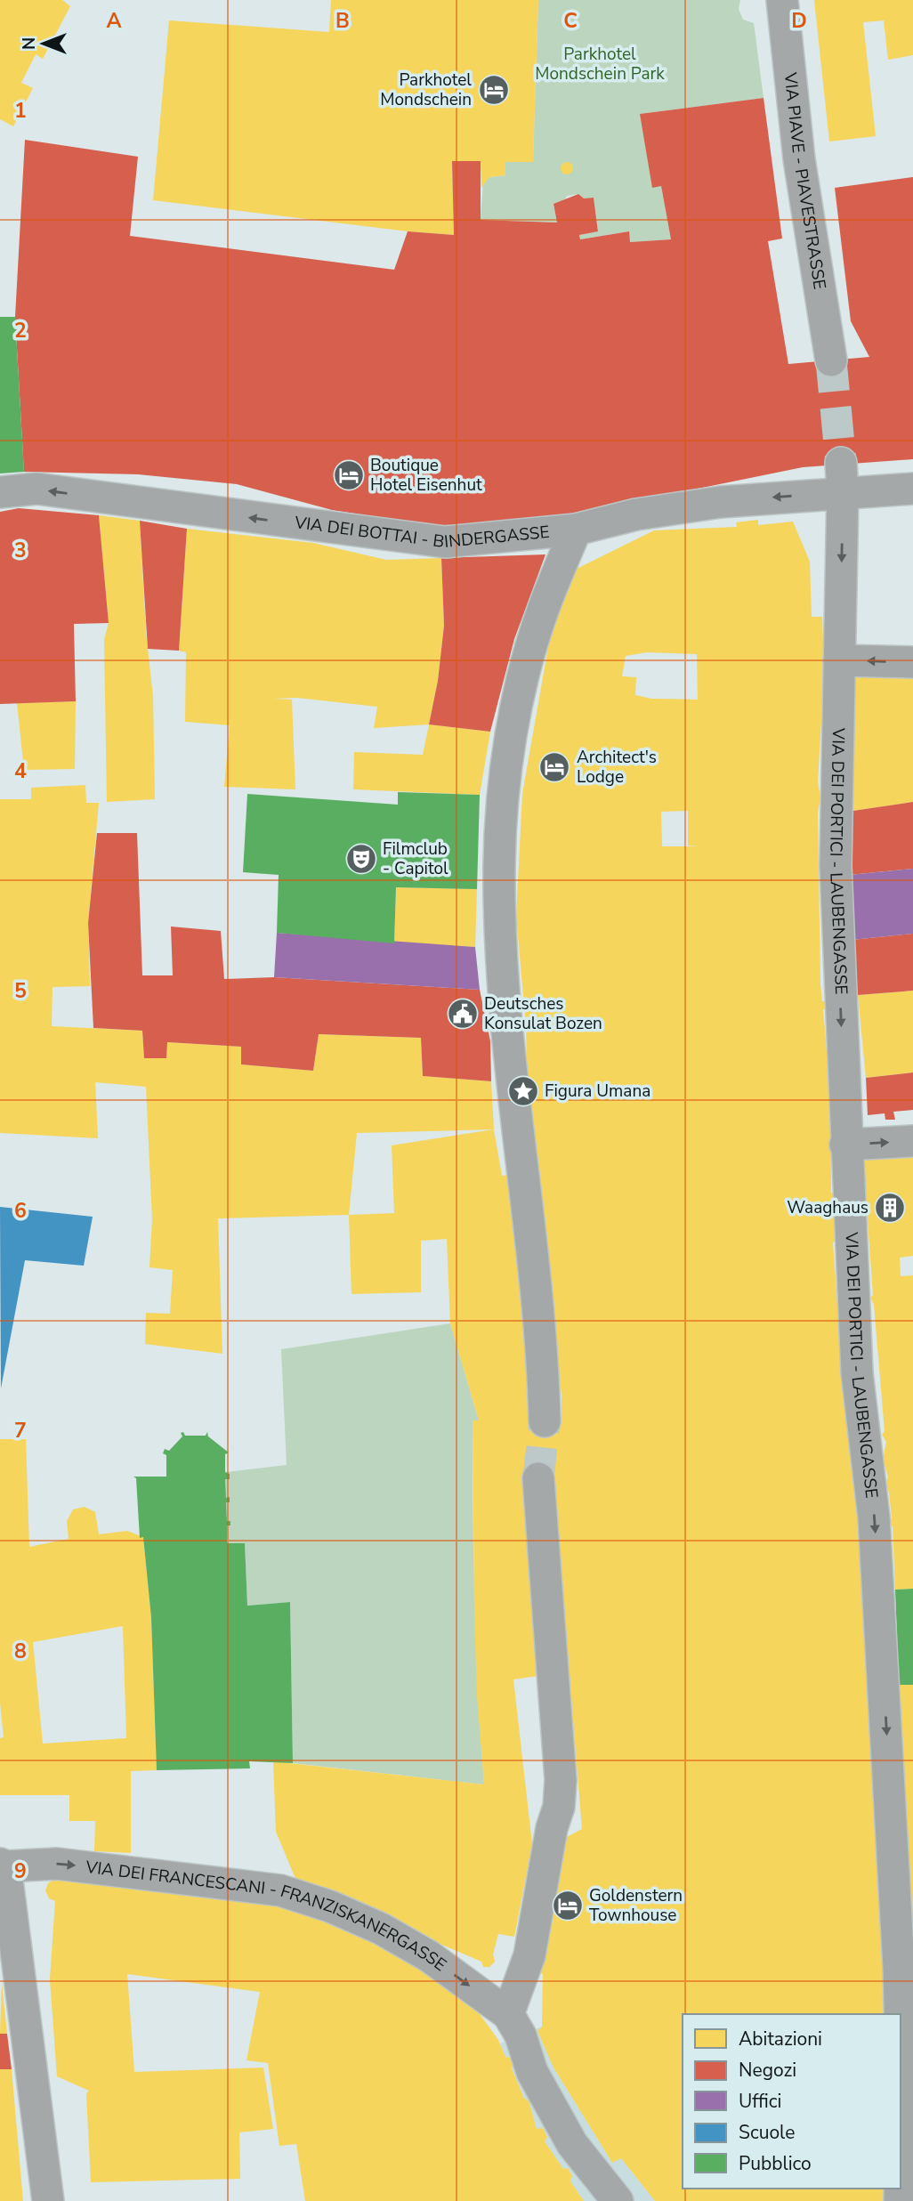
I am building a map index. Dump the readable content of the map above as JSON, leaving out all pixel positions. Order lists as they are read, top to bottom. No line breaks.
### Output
{"streets":{"street":["VIA PIAVE - PIAVESTRASSE","VIA DEI BOTTAI - BINDERGASSE","VIA DEI PORTICI - LAUBENGASSE","VIA DEI FRANCESCANI - FRANZISKANERGASSE"]},"crossings":[["VIA DEI BOTTAI - BINDERGASSE","VIA DEI PORTICI - LAUBENGASSE"]],"one_way":["VIA DEI BOTTAI - BINDERGASSE","VIA DEI PORTICI - LAUBENGASSE","VIA DEI FRANCESCANI - FRANZISKANERGASSE"],"parks":["Parkhotel Mondschein Park"],"places":{"hotel":["Parkhotel Mondschein","Boutique Hotel Eisenhut","Architect's Lodge","Goldenstern Townhouse"],"theatre":["Filmclub - Capitol"],"public building":["Deutsches Konsulat Bozen"],"place":["Figura Umana"],"building":["Waaghaus"]},"legend":["Abitazioni","Negozi","Uffici","Scuole","Pubblico"],"north":"left","grid":{"columns":["A","B","C","D"],"rows":["1","2","3","4","5","6","7","8","9"]}}
